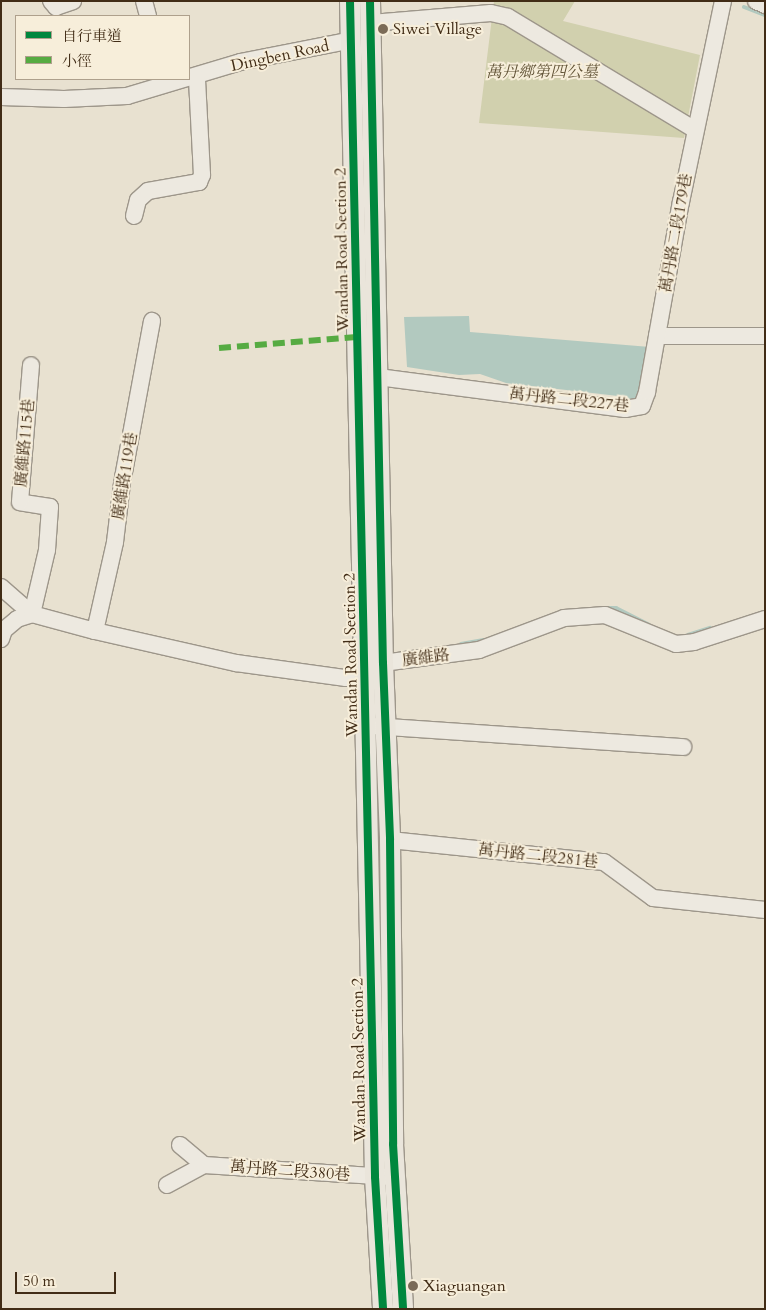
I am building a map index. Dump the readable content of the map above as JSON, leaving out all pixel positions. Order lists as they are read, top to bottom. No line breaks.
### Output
{"streets":{"main road":["Wandan Road Section 2"],"street":["Dingben Road","萬丹路二段179巷","萬丹路二段227巷","廣維路115巷","廣維路119巷","廣維路","萬丹路二段281巷","萬丹路二段380巷"]},"crossings":[["Dingben Road","Wandan Road Section 2"],["萬丹路二段179巷","萬丹路二段227巷"],["Wandan Road Section 2","萬丹路二段227巷"],["Wandan Road Section 2","廣維路"],["Wandan Road Section 2","萬丹路二段281巷"],["Wandan Road Section 2","萬丹路二段380巷"],["廣維路115巷","廣維路"],["廣維路119巷","廣維路"]],"parks":["萬丹鄉第四公墓"],"places":["Siwei Village","Xiaguangan"],"legend":["自行車道","小徑"],"scale_bar":"50 m"}
